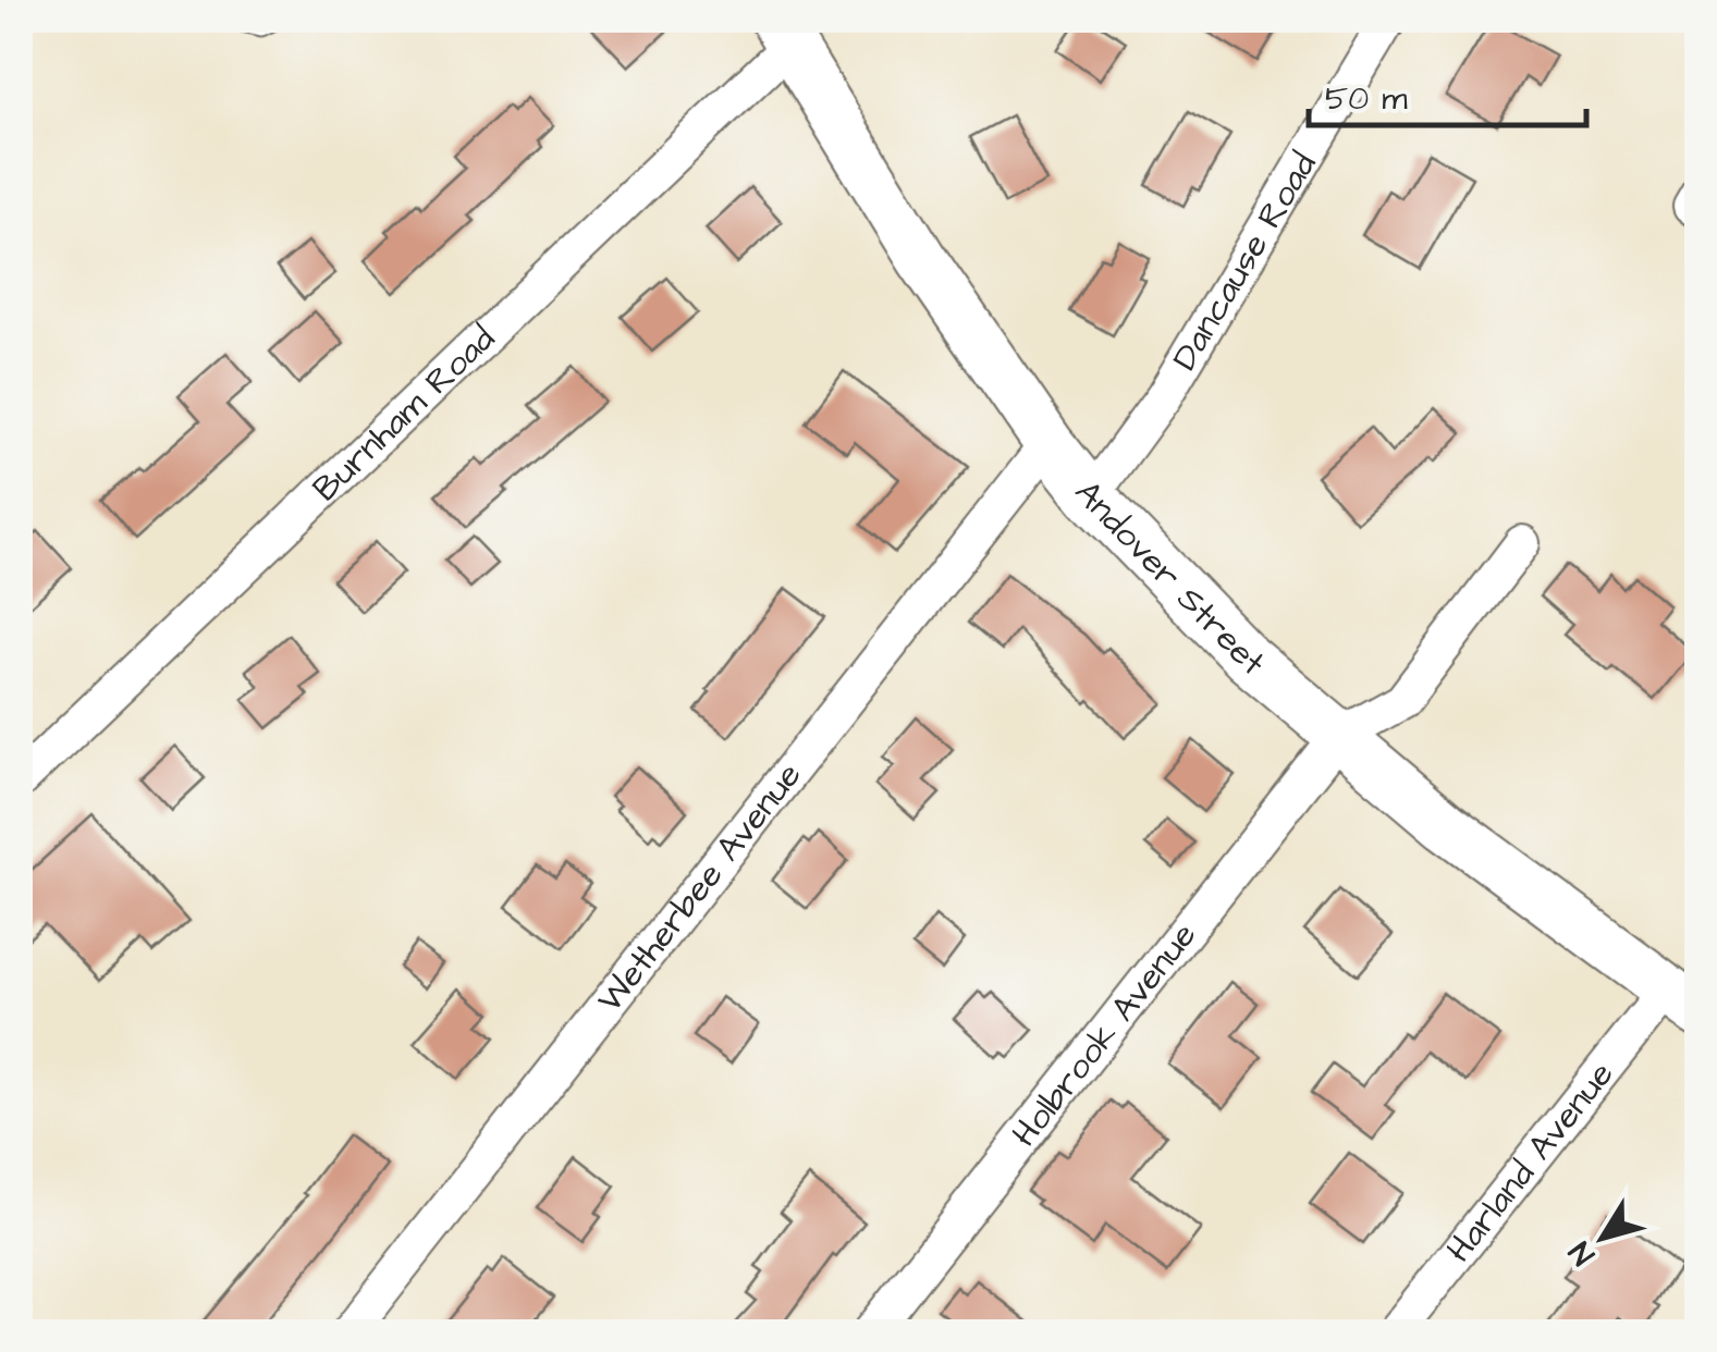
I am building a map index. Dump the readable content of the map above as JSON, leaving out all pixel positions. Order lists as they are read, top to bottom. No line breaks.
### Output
{"streets":{"main road":["Andover Street"],"street":["Dancause Road","Burnham Road","Wetherbee Avenue","Holbrook Avenue","Harland Avenue"]},"crossings":[["Dancause Road","Andover Street"],["Burnham Road","Andover Street"],["Andover Street","Wetherbee Avenue"],["Andover Street","Holbrook Avenue"],["Andover Street","Harland Avenue"]],"scale_bar":"50 m","north":"bottom left"}
